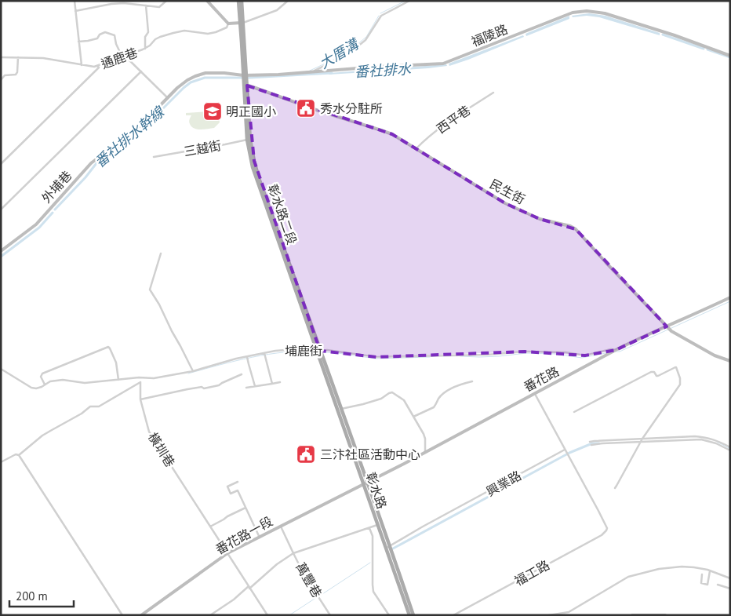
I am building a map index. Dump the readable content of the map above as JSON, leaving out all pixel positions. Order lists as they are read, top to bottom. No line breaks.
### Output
{"streets":{"main road":["彰水路二段","彰水路"],"street":["福陵路","通鹿巷","西平巷","三越街","外埔巷","民生街","埔鹿街","番花路","橫圳巷","興業路","番花路一段","福工路","萬豐巷"]},"crossings":[["福陵路","外埔巷"],["福陵路","彰水路二段"],["西平巷","民生街"],["三越街","彰水路二段"],["民生街","彰水路二段"],["民生街","番花路"],["彰水路二段","埔鹿街"],["彰水路二段","彰水路"],["埔鹿街","番花路"],["埔鹿街","彰水路"],["番花路","彰水路"],["番花路","番花路一段"],["橫圳巷","番花路一段"],["橫圳巷","萬豐巷"],["興業路","彰水路"],["興業路","福工路"],["彰水路","番花路一段"]],"water":["大厝溝","番社排水","番社排水幹線"],"places":{"public building":["秀水分駐所","三汴社區活動中心"],"school or university":["明正國小"]},"scale_bar":"200 m"}
